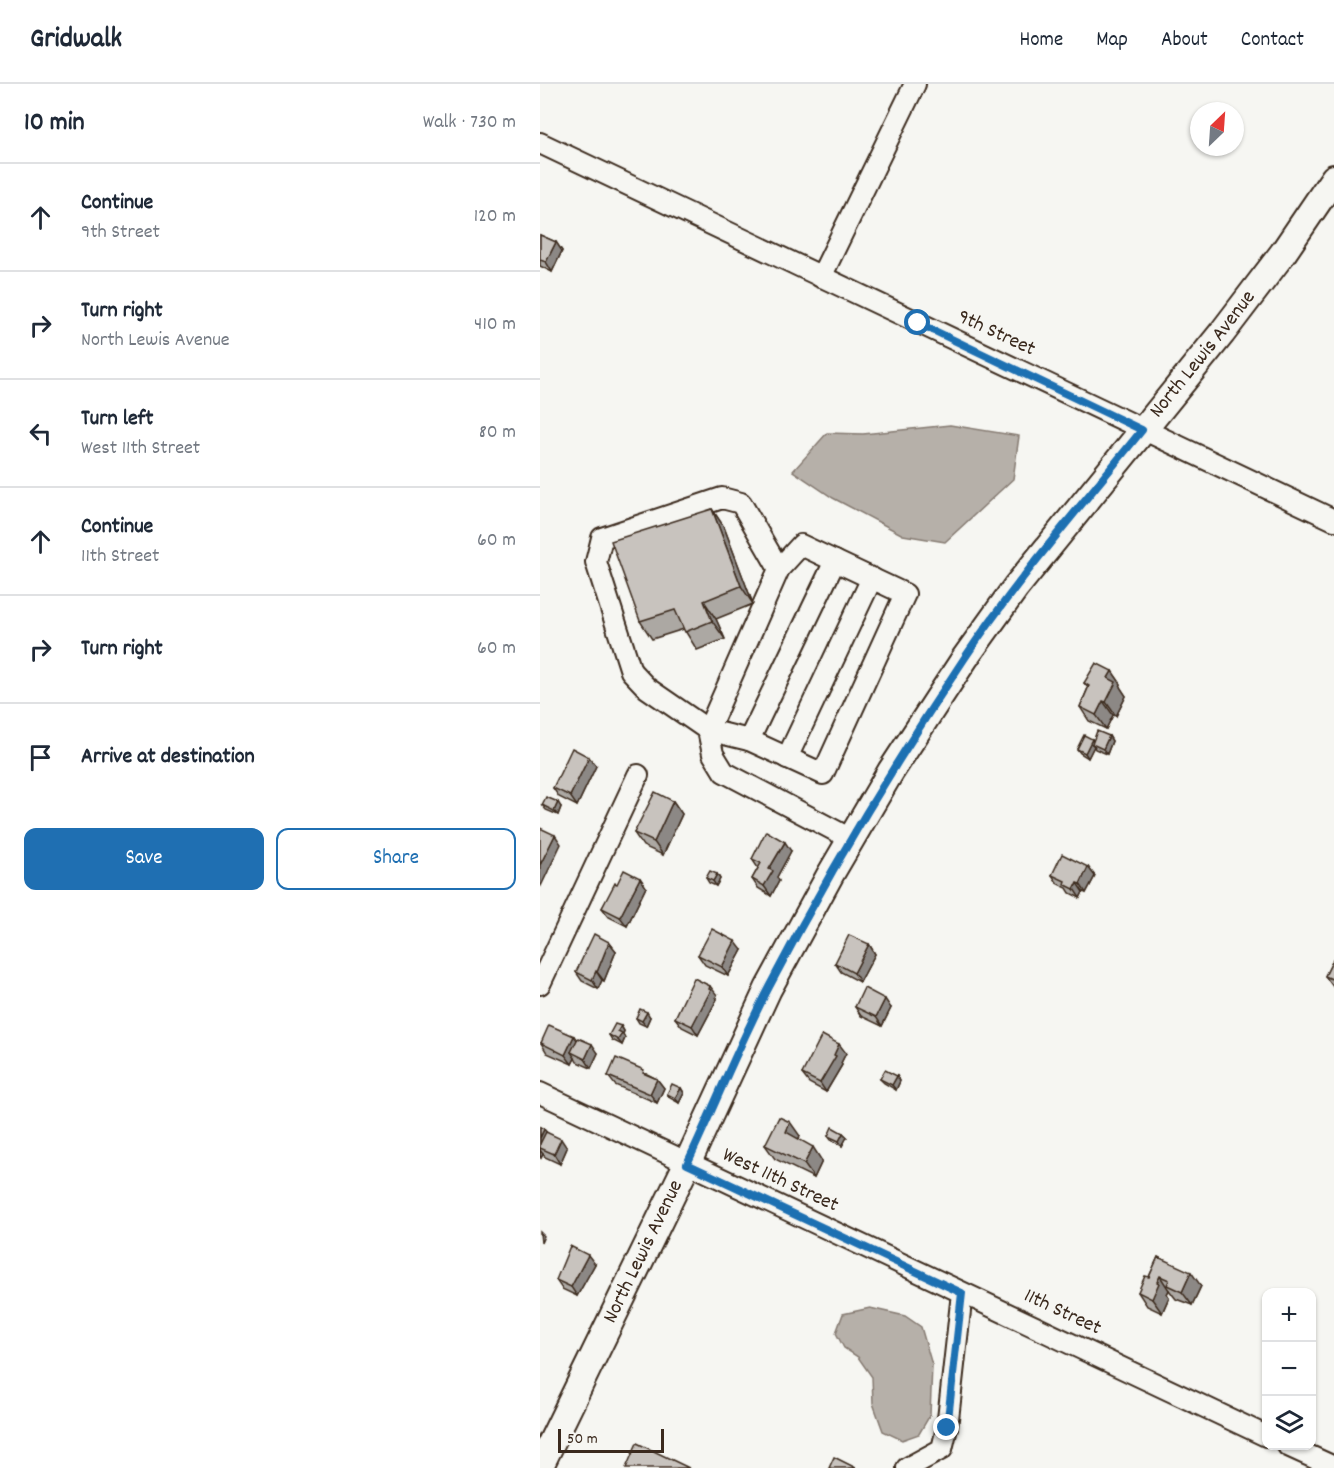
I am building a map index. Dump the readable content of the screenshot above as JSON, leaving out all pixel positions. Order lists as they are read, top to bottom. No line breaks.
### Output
{"streets":{"main road":["North Lewis Avenue"],"street":["9th Street","West 11th Street","11th Street"]},"crossings":[["9th Street","North Lewis Avenue"],["North Lewis Avenue","West 11th Street"],["West 11th Street","11th Street"]],"scale_bar":"50 m","north":"top right","page":{"header":"Gridwalk","nav":["Home","Map","About","Contact"],"heading":["10 min","Walk · 730 m"],"list":[["Continue","9th Street","120 m"],["Turn right","North Lewis Avenue","410 m"],["Turn left","West 11th Street","80 m"],["Continue","11th Street","60 m"],["Turn right","60 m"],"Arrive at destination"],"buttons":["Save","Share"],"map_buttons":["+","−"],"scale":"50 m"}}
